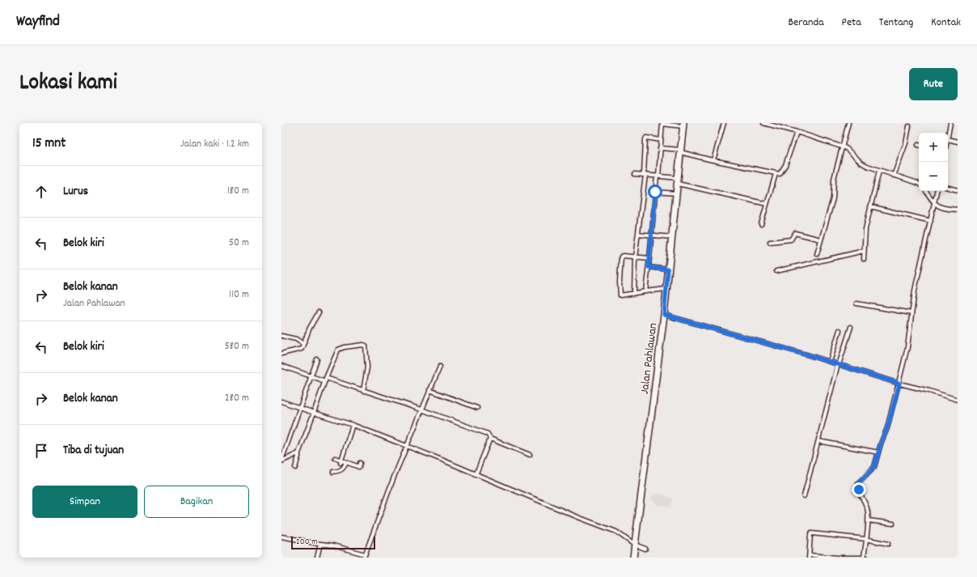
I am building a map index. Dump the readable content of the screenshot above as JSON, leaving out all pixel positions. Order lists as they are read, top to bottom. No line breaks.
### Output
{"streets":{"main road":["Jalan Pahlawan"]},"scale_bar":"200 m","page":{"header":"Wayfind","nav":["Beranda","Peta","Tentang","Kontak"],"title":"Lokasi kami","buttons":["Rute",["Simpan","Bagikan"]],"heading":["15 mnt","Jalan kaki · 1.2 km"],"map_buttons":["+","−"],"list":[["Lurus","180 m"],["Belok kiri","50 m"],["Belok kanan","Jalan Pahlawan","110 m"],["Belok kiri","580 m"],["Belok kanan","280 m"],"Tiba di tujuan"],"scale":"200 m"}}
